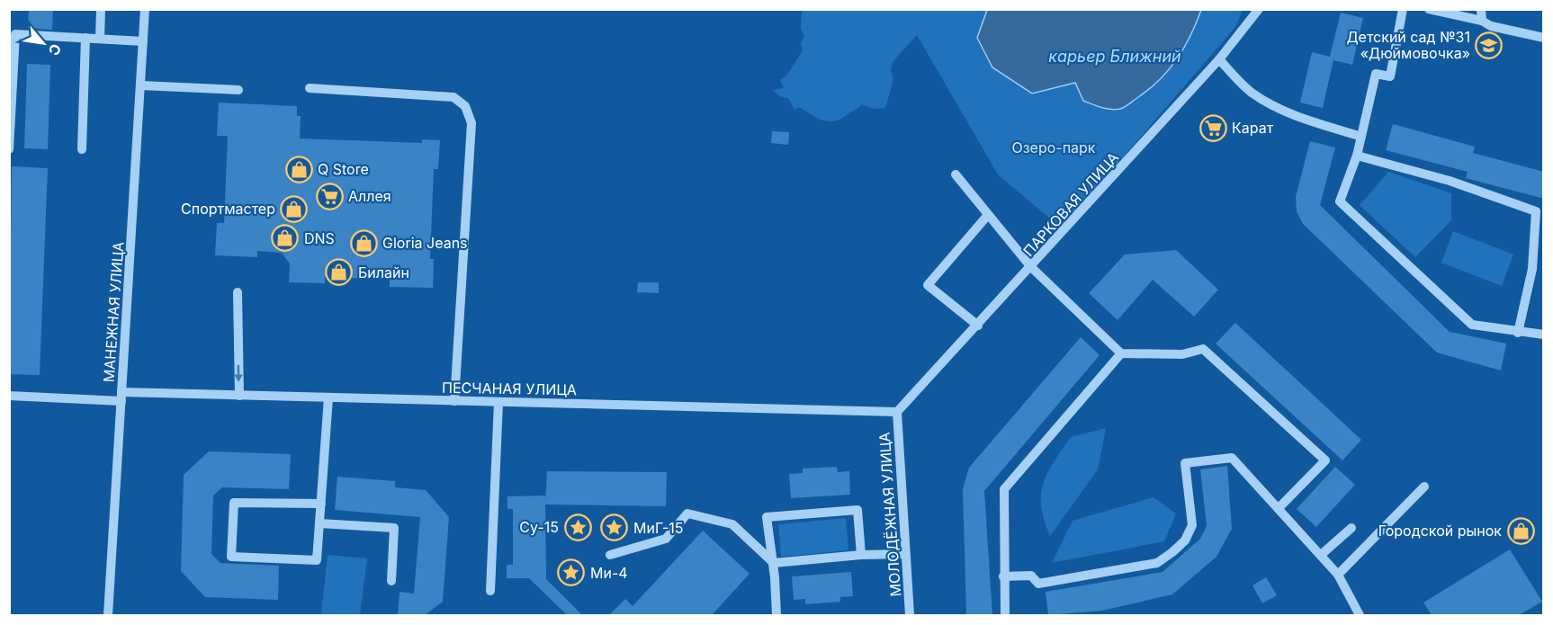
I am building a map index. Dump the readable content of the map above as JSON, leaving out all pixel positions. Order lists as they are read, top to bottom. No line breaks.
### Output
{"streets":{"street":["ПАРКОВАЯ УЛИЦА","МАНЕЖНАЯ УЛИЦА","ПЕСЧАНАЯ УЛИЦА","МОЛОДЁЖНАЯ УЛИЦА"]},"crossings":[["ПАРКОВАЯ УЛИЦА","ПЕСЧАНАЯ УЛИЦА"],["ПАРКОВАЯ УЛИЦА","МОЛОДЁЖНАЯ УЛИЦА"],["МАНЕЖНАЯ УЛИЦА","ПЕСЧАНАЯ УЛИЦА"],["ПЕСЧАНАЯ УЛИЦА","МОЛОДЁЖНАЯ УЛИЦА"]],"water":["карьер Ближний"],"parks":["Озеро-парк"],"places":{"school or university":["Детский сад №31 «Дюймовочка»"],"supermarket":["Карат","Аллея"],"shop":["Q Store","Спортмастер","DNS","Gloria Jeans","Билайн","Городской рынок"],"place":["Су-15","МиГ-15","Ми-4"]},"north":"bottom right"}
